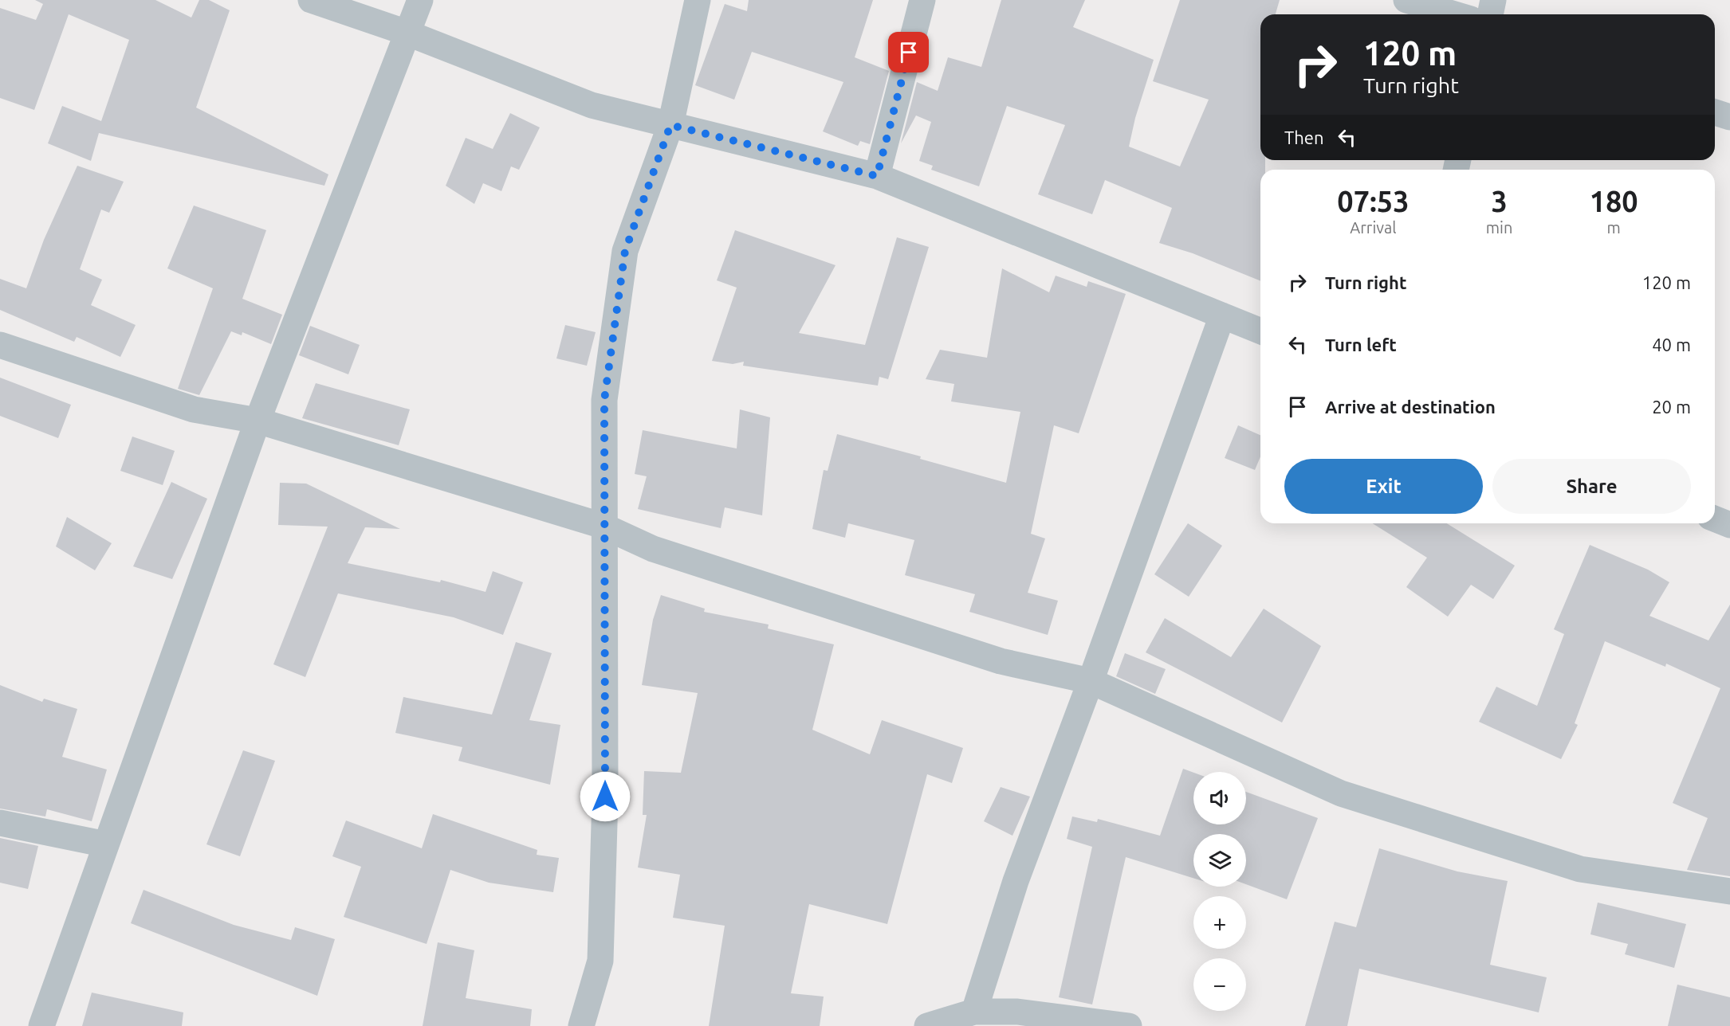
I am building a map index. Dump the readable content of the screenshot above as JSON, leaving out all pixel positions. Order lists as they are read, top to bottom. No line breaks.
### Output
{"page":{"turn":["120 m","Turn right"],"then":"Then","eta":["07:53","Arrival","3","min","180","m"],"list":[{"name":"Turn right","value":"120 m"},{"name":"Turn left","value":"40 m"},{"name":"Arrive at destination","value":"20 m"}],"buttons":["Exit","Share"],"map_buttons":["+","−"]}}
